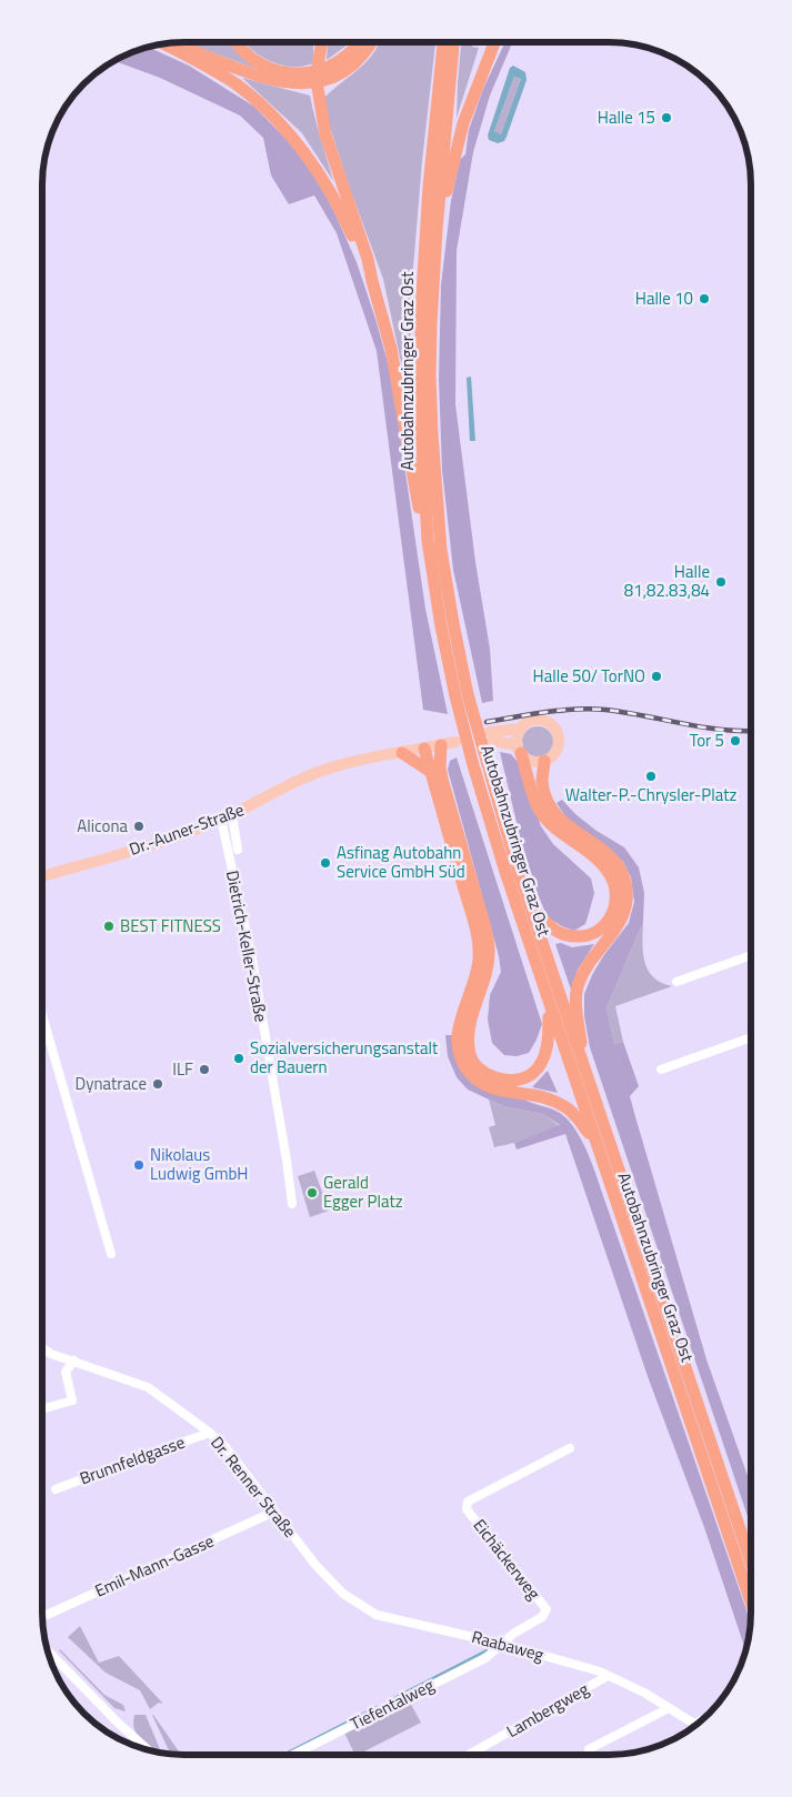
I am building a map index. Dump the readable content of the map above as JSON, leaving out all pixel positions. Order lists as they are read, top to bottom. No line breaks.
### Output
{"streets":{"highway":["Autobahnzubringer Graz Ost"],"main road":["Dr.-Auner-Straße"],"street":["Dietrich-Keller-Straße","Brunnfeldgasse","Dr. Renner Straße","Eichäckerweg","Emil-Mann-Gasse","Raabaweg","Tiefentalweg","Lambergweg"]},"crossings":[["Dr.-Auner-Straße","Dietrich-Keller-Straße"],["Brunnfeldgasse","Dr. Renner Straße"],["Dr. Renner Straße","Emil-Mann-Gasse"],["Dr. Renner Straße","Raabaweg"],["Eichäckerweg","Raabaweg"],["Eichäckerweg","Tiefentalweg"],["Raabaweg","Tiefentalweg"],["Raabaweg","Lambergweg"]],"places":["Halle 15","Halle 10","Halle 81,82.83,84","Halle 50/ TorNO","Tor 5","Walter-P.-Chrysler-Platz","Alicona","Asfinag Autobahn Service GmbH Süd","BEST FITNESS","Sozialversicherungsanstalt der Bauern","ILF","Dynatrace","Nikolaus Ludwig GmbH","Gerald Egger Platz"]}
